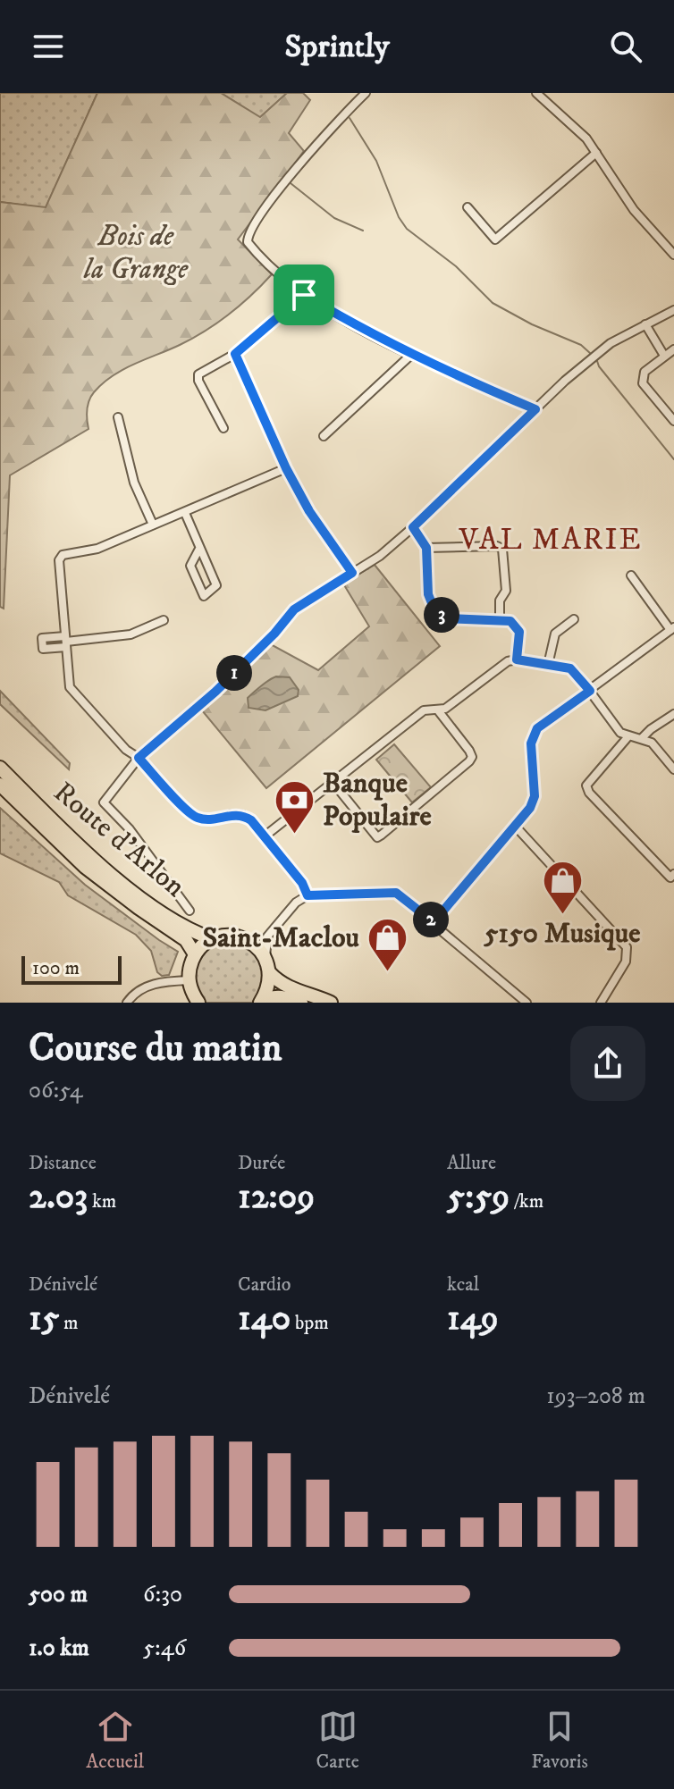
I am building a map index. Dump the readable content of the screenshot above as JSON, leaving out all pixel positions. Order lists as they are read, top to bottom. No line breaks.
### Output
{"streets":{"main road":["Route d'Arlon"]},"districts":["VAL MARIE"],"parks":["Bois de la Grange"],"places":{"bank":["Banque Populaire"],"shop":["5150 Musique","Saint-Maclou"]},"scale_bar":"100 m","page":{"header":"Sprintly","pins":["3","1","2"],"scale":"100 m","heading":["Course du matin","06:54"],"stats":[["Distance","2.03 km"],["Durée","12:09"],["Allure","5:59 /km"],["Dénivelé","15 m"],["Cardio","140 bpm"],["kcal","149"]],"chart":["Dénivelé","193–208 m"],"list":[{"name":"500 m","note":"6:30"},{"name":"1.0 km","note":"5:46"}],"tabs":["Accueil","Carte","Favoris"]}}
